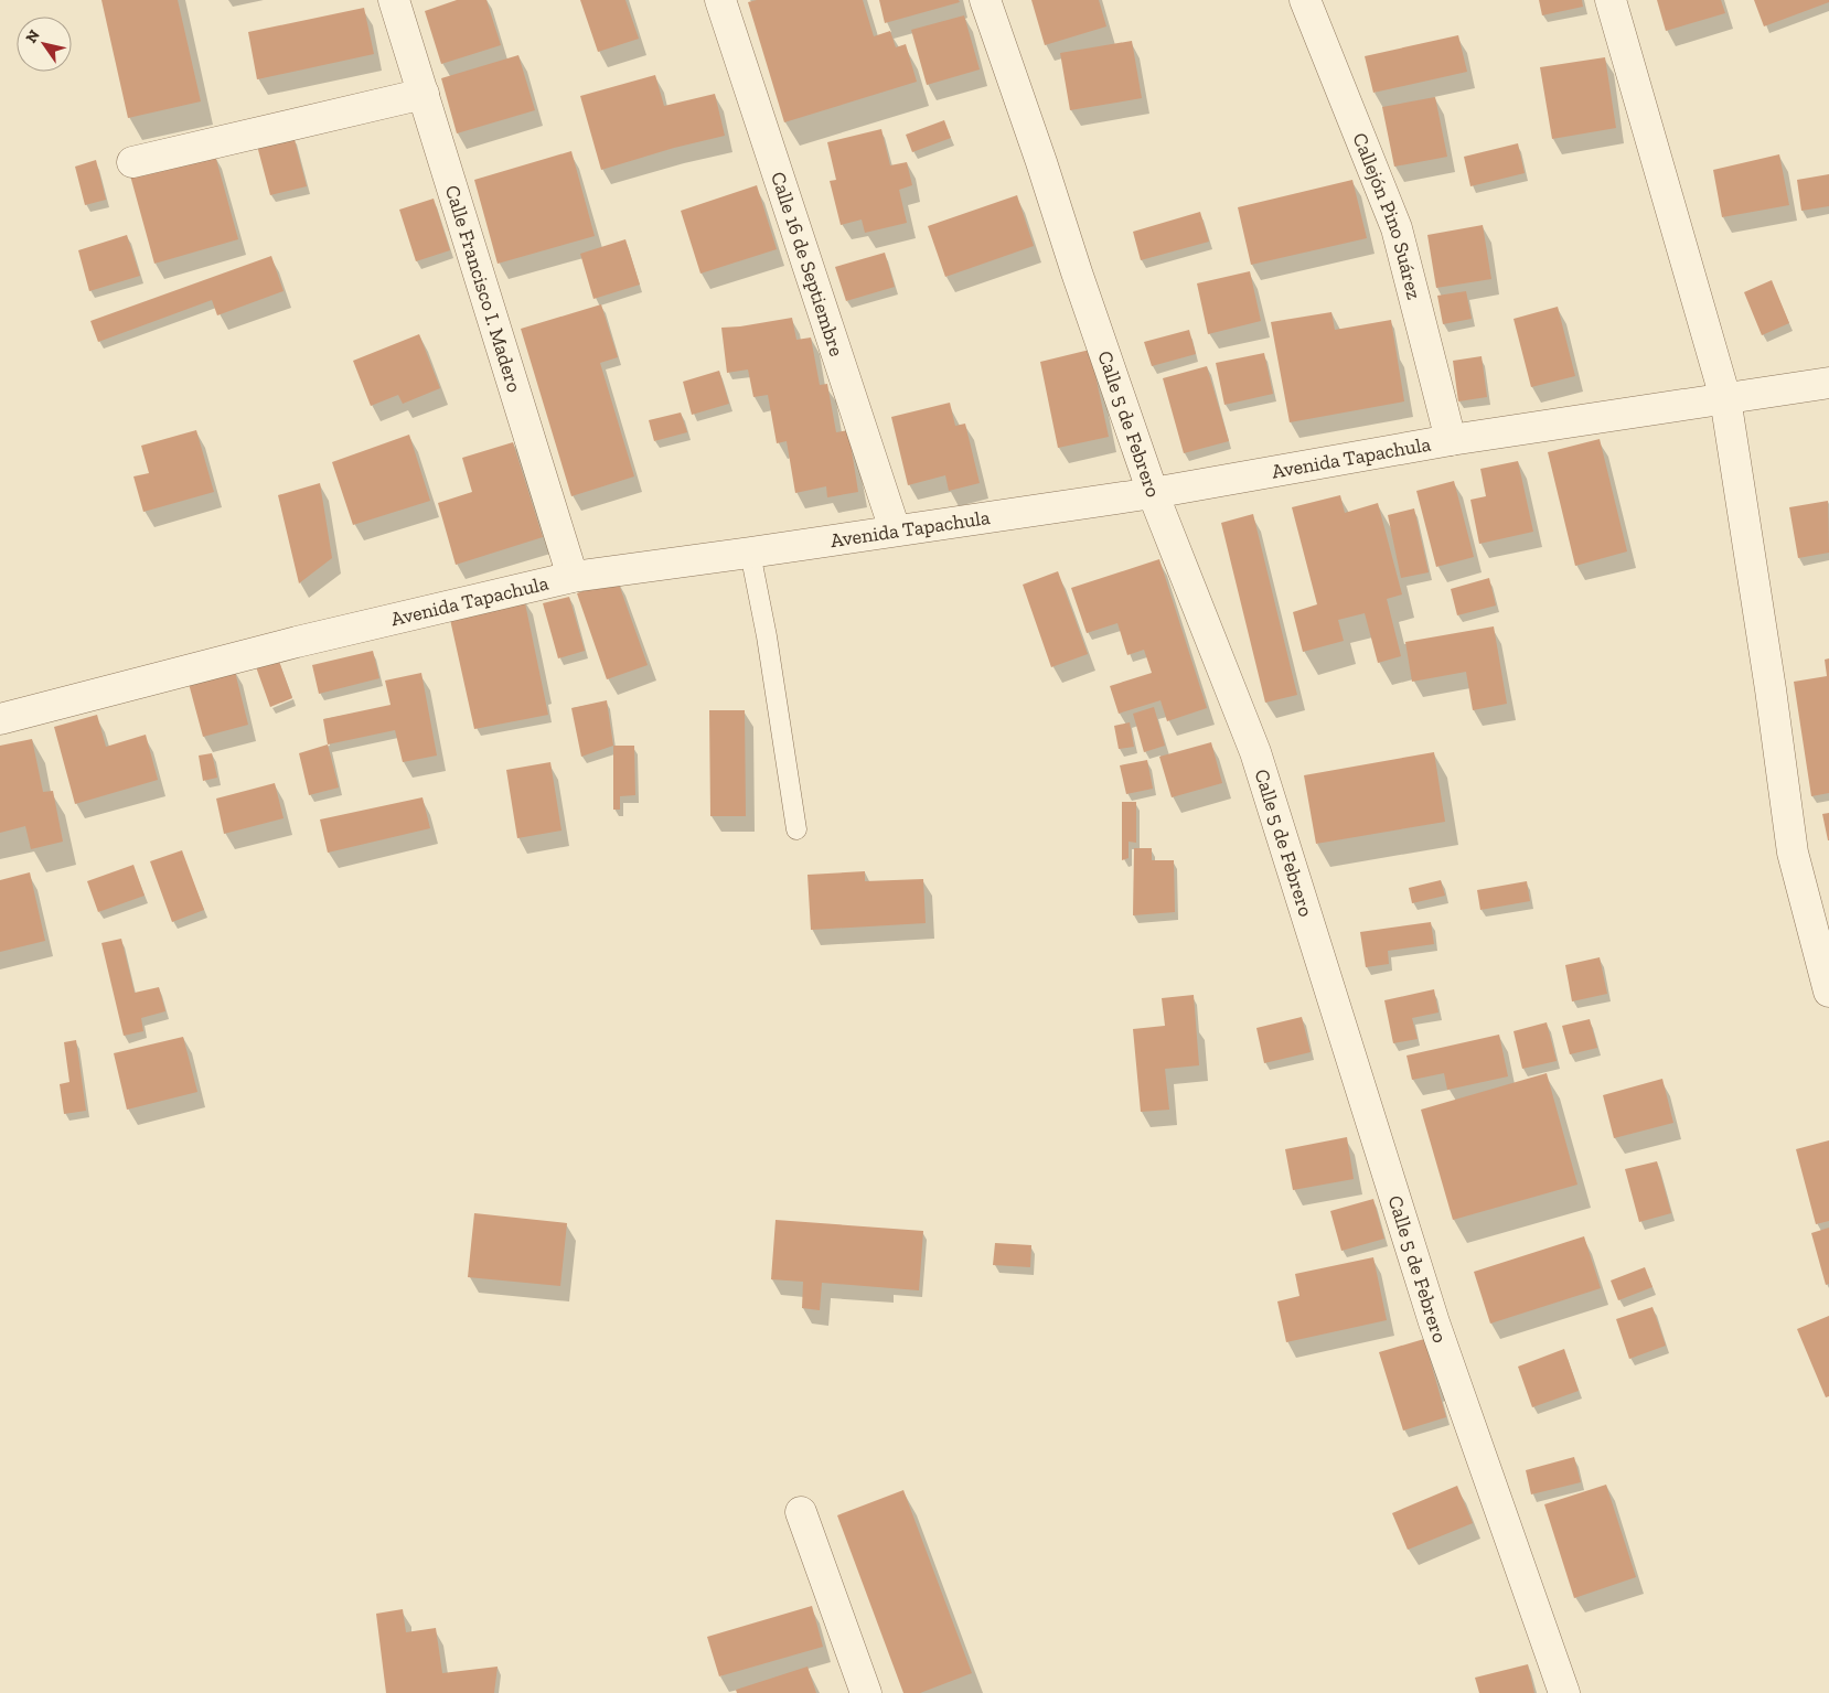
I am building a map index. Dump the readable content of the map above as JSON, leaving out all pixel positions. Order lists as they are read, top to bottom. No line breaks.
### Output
{"streets":{"street":["Callejón Pino Suárez","Calle 16 de Septiembre","Calle Francisco I. Madero","Calle 5 de Febrero","Avenida Tapachula"]},"crossings":[["Callejón Pino Suárez","Avenida Tapachula"],["Calle 16 de Septiembre","Avenida Tapachula"],["Calle Francisco I. Madero","Avenida Tapachula"],["Calle 5 de Febrero","Avenida Tapachula"]],"north":"top left"}
